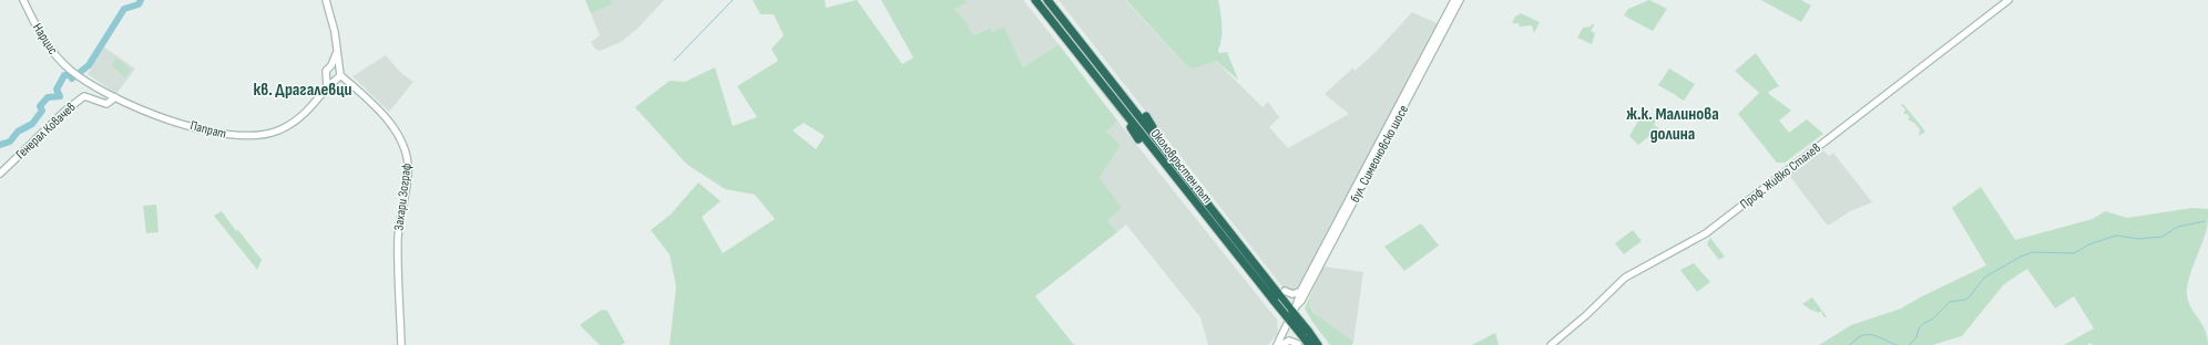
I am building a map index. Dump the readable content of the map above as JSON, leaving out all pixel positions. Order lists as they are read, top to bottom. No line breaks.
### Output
{"streets":{"highway":["Околовръстен път"],"main road":["Нарцис","Папрат","Генерал Ковачев","бул. Симеоновско шосе","Проф. Живко Сталев","Захари Зограф"]},"crossings":[["Нарцис","Папрат"],["Папрат","Генерал Ковачев"],["Папрат","Захари Зограф"]],"districts":["кв. Драгалевци","ж.к. Малинова долина"]}
